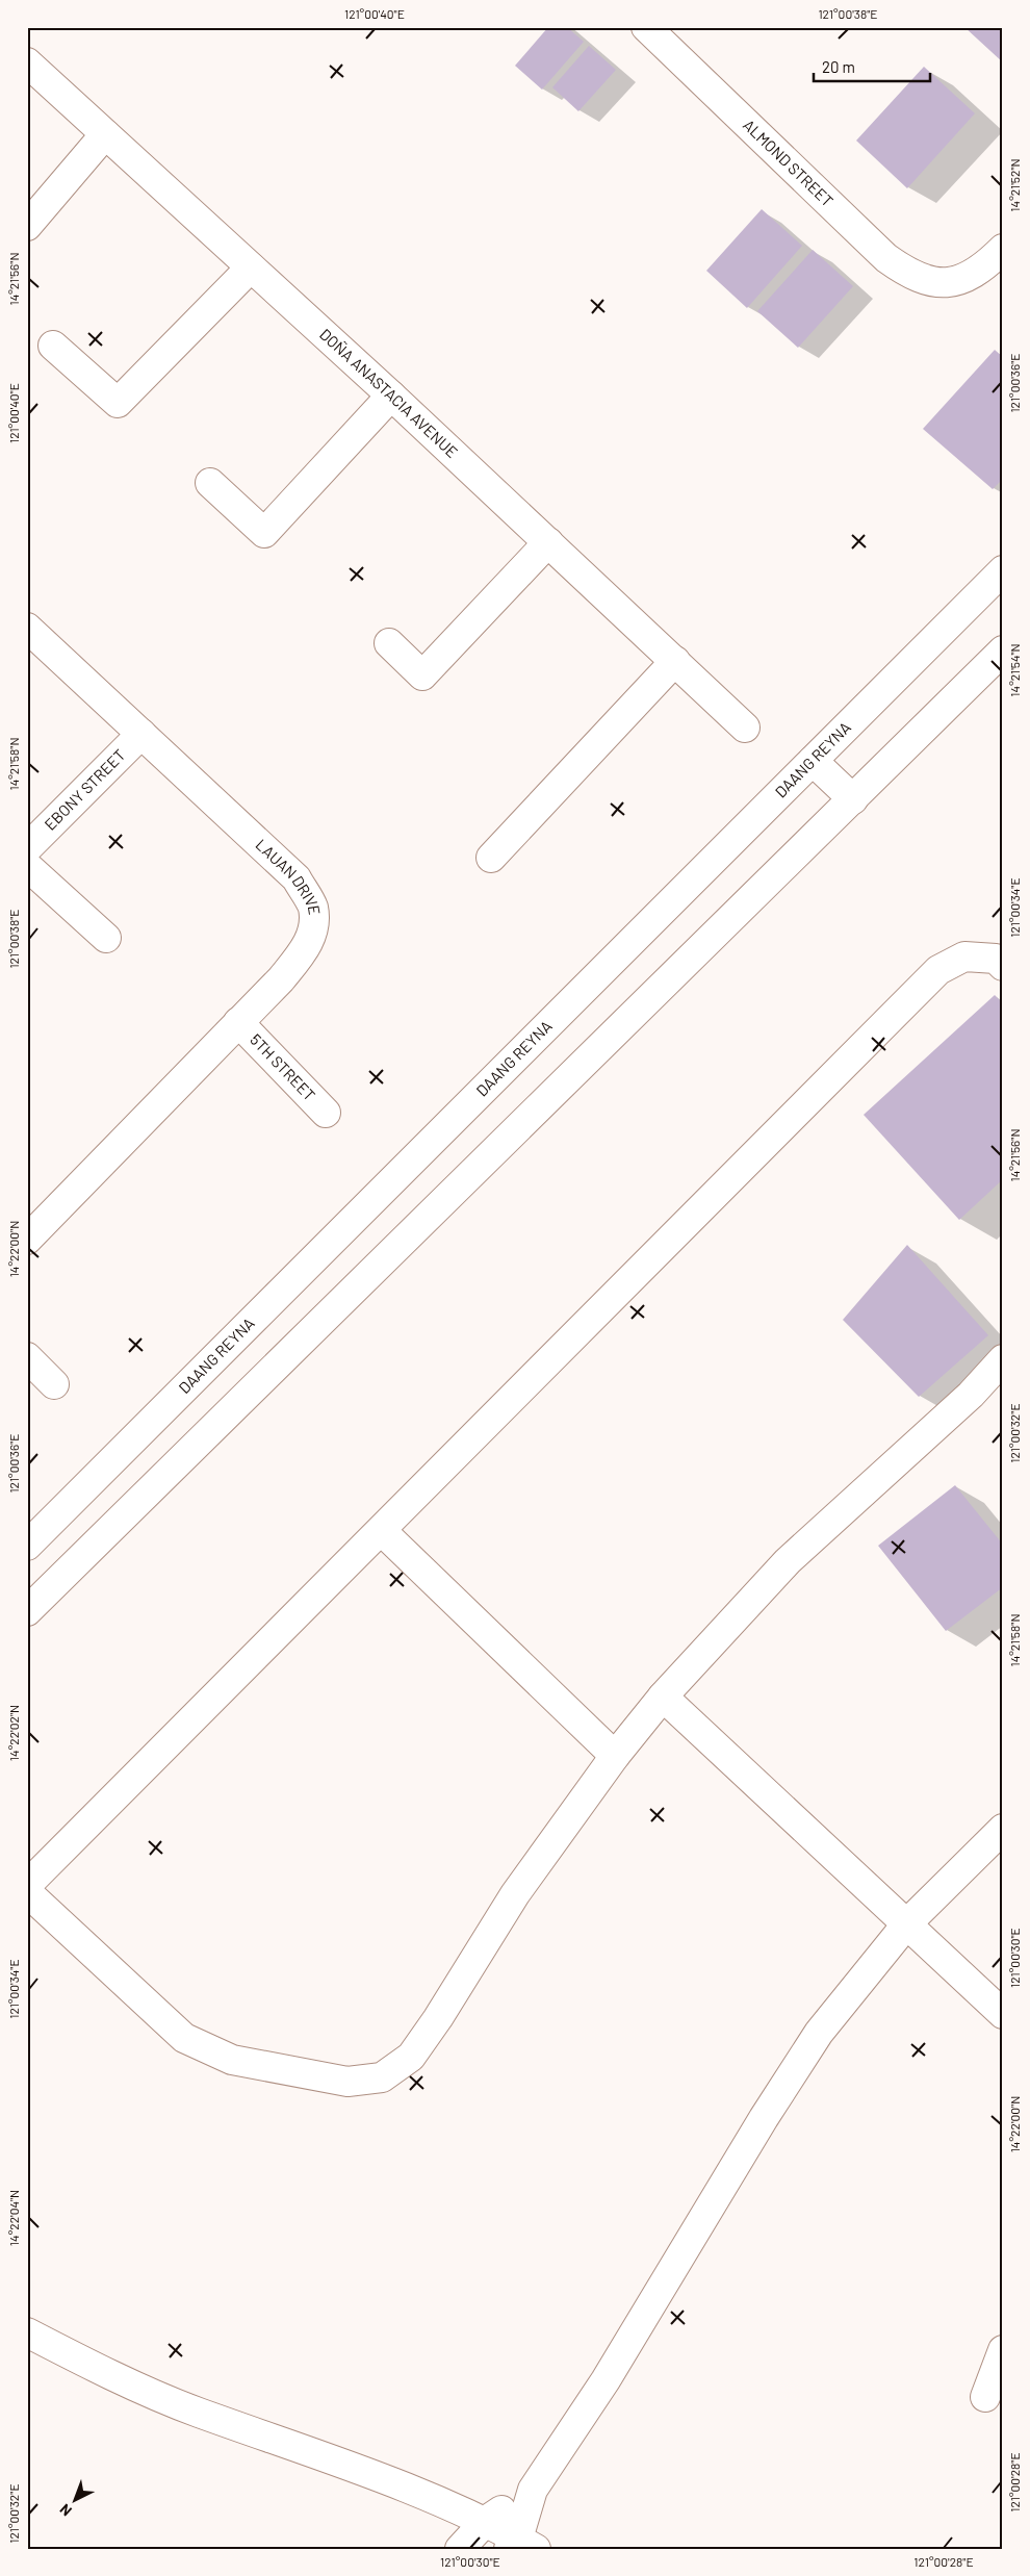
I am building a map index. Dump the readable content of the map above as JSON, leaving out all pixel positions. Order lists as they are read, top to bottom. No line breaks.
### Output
{"streets":{"street":["ALMOND STREET","DOÑA ANASTACIA AVENUE","DAANG REYNA","EBONY STREET","LAUAN DRIVE","5TH STREET"]},"crossings":[["EBONY STREET","LAUAN DRIVE"],["LAUAN DRIVE","5TH STREET"]],"scale_bar":"20 m","north":"bottom left","coordinates":["121°00'40\"E","121°00'38\"E","14°21'52\"N","14°21'56\"N","121°00'36\"E","14°21'54\"N","14°21'58\"N","121°00'34\"E","14°22'00\"N","121°00'32\"E","14°22'02\"N","121°00'30\"E","14°22'04\"N","121°00'28\"E"]}
